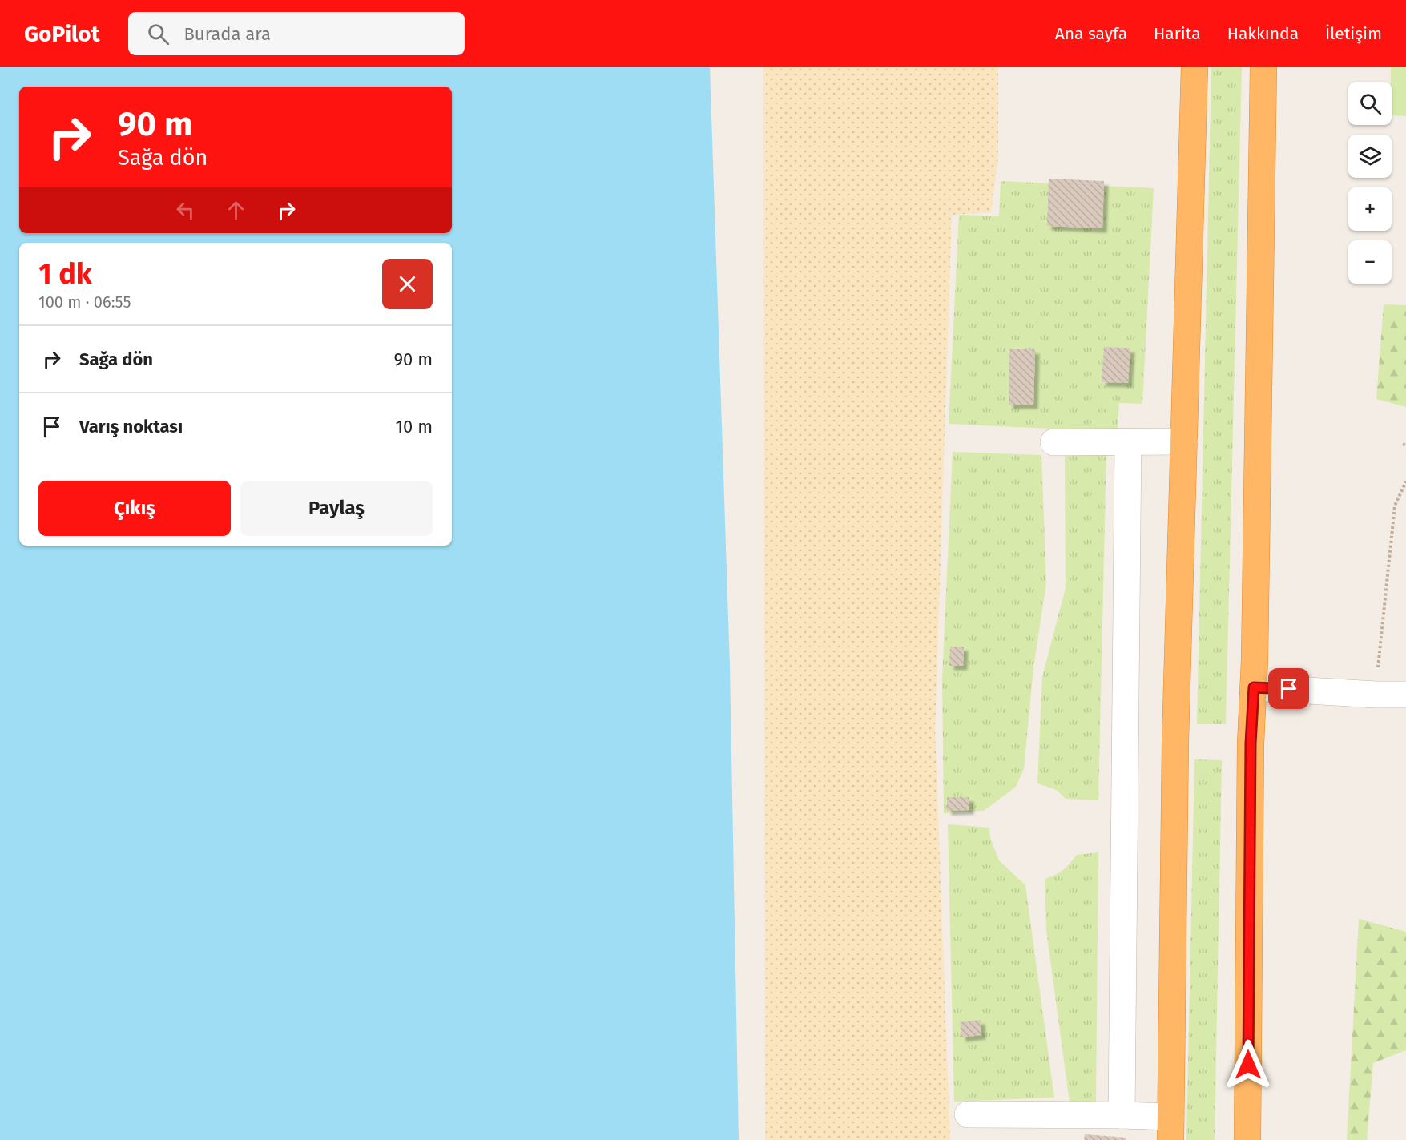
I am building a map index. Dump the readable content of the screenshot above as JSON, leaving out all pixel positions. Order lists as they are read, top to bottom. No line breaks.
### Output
{"page":{"header":"GoPilot","search":"Burada ara","nav":["Ana sayfa","Harita","Hakkında","İletişim"],"map_buttons":["+","−"],"turn":["90 m","Sağa dön"],"heading":["1 dk","100 m · 06:55"],"list":[{"name":"Sağa dön","value":"90 m"},{"name":"Varış noktası","value":"10 m"}],"buttons":["Çıkış","Paylaş"]}}
